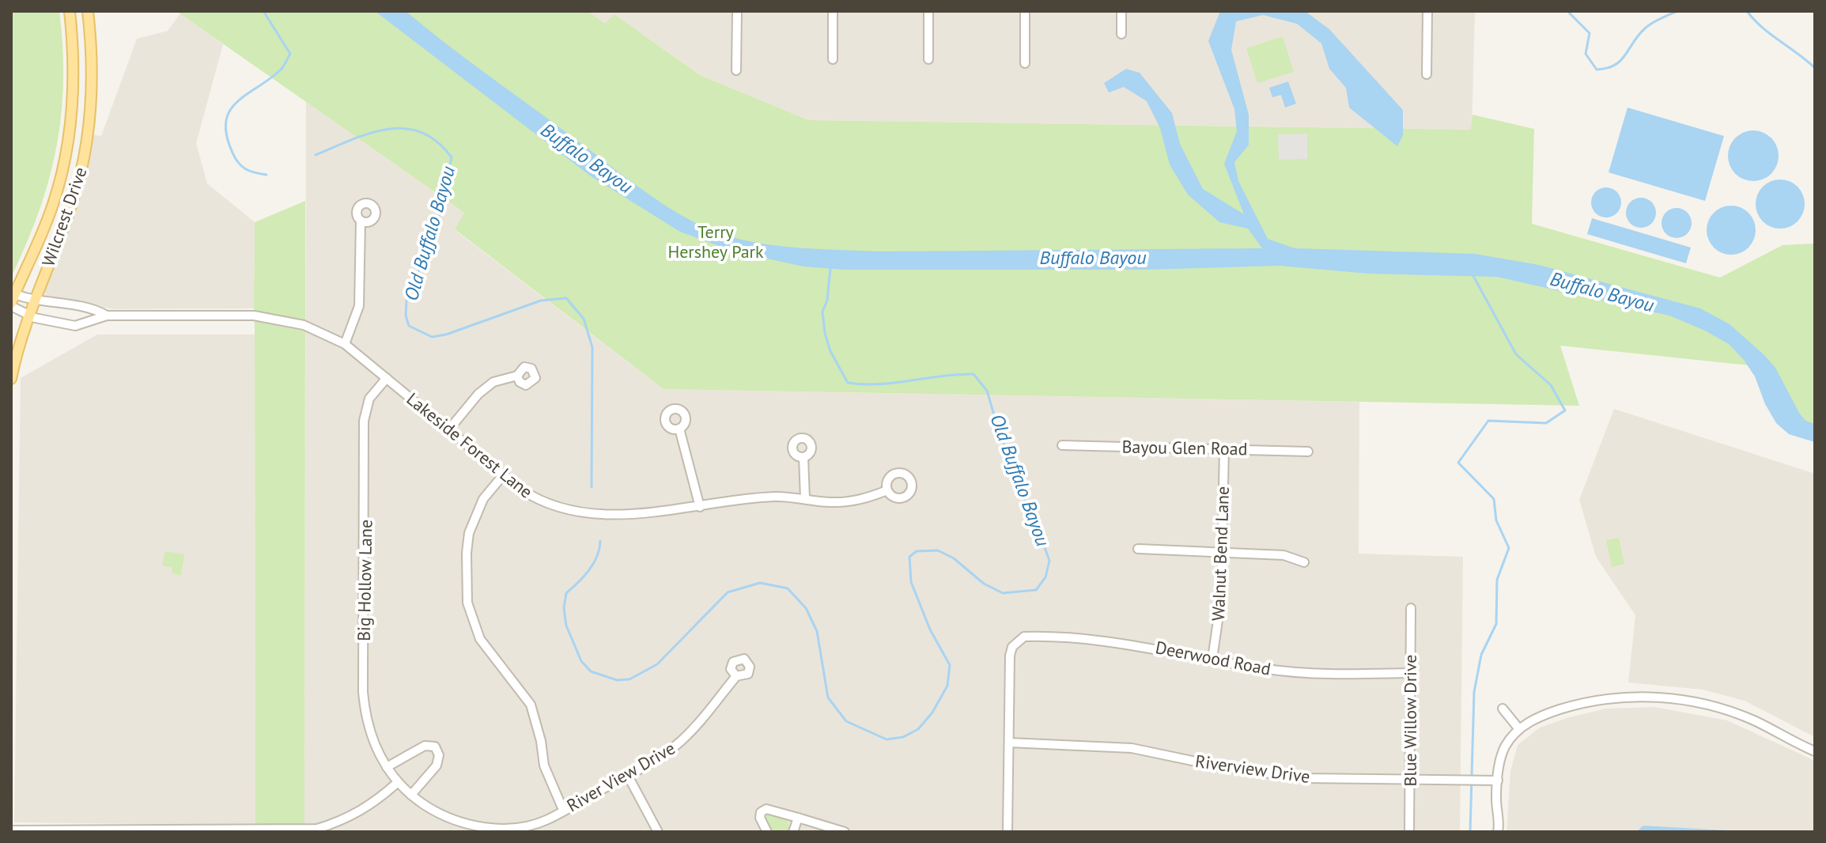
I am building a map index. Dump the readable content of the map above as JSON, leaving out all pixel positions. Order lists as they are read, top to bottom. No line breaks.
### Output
{"streets":{"main road":["Wilcrest Drive"],"street":["Lakeside Forest Lane","Bayou Glen Road","Walnut Bend Lane","Big Hollow Lane","Deerwood Road","Blue Willow Drive","Riverview Drive","River View Drive"]},"crossings":[["Wilcrest Drive","Lakeside Forest Lane"],["Lakeside Forest Lane","Big Hollow Lane"],["Bayou Glen Road","Walnut Bend Lane"],["Walnut Bend Lane","Deerwood Road"],["Big Hollow Lane","River View Drive"],["Deerwood Road","Blue Willow Drive"],["Deerwood Road","Riverview Drive"],["Blue Willow Drive","Riverview Drive"]],"water":["Buffalo Bayou","Old Buffalo Bayou"],"parks":["Terry Hershey Park"]}
